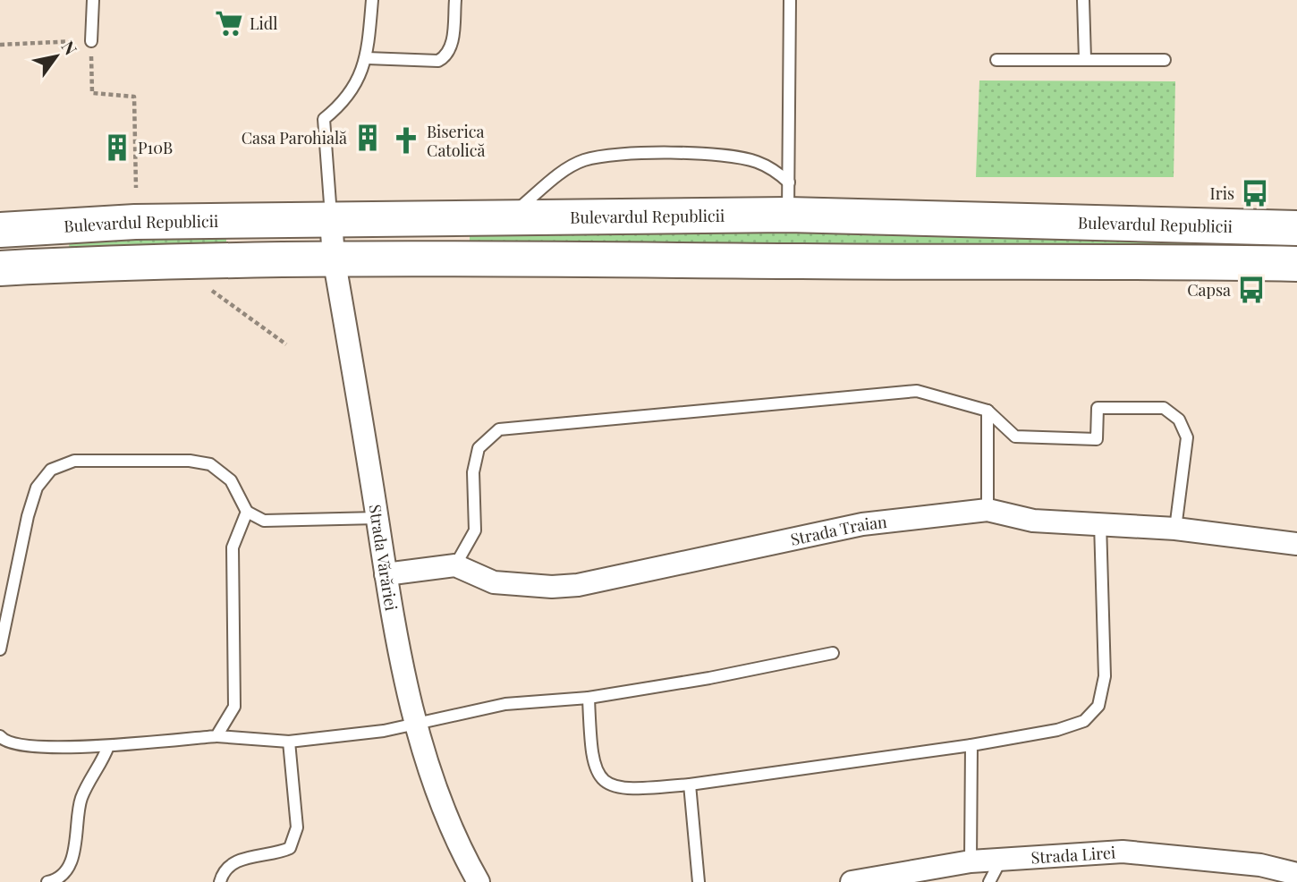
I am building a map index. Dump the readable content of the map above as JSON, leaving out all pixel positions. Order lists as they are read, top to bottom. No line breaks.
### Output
{"streets":{"main road":["Bulevardul Republicii"],"street":["Strada Traian","Strada Vărăriei","Strada Lirei"]},"crossings":[["Bulevardul Republicii","Strada Vărăriei"]],"places":{"supermarket":["Lidl"],"building":["Casa Parohială","P10B"],"church":["Biserica Catolică"],"bus stop":["Iris","Capsa"]},"north":"top right"}
